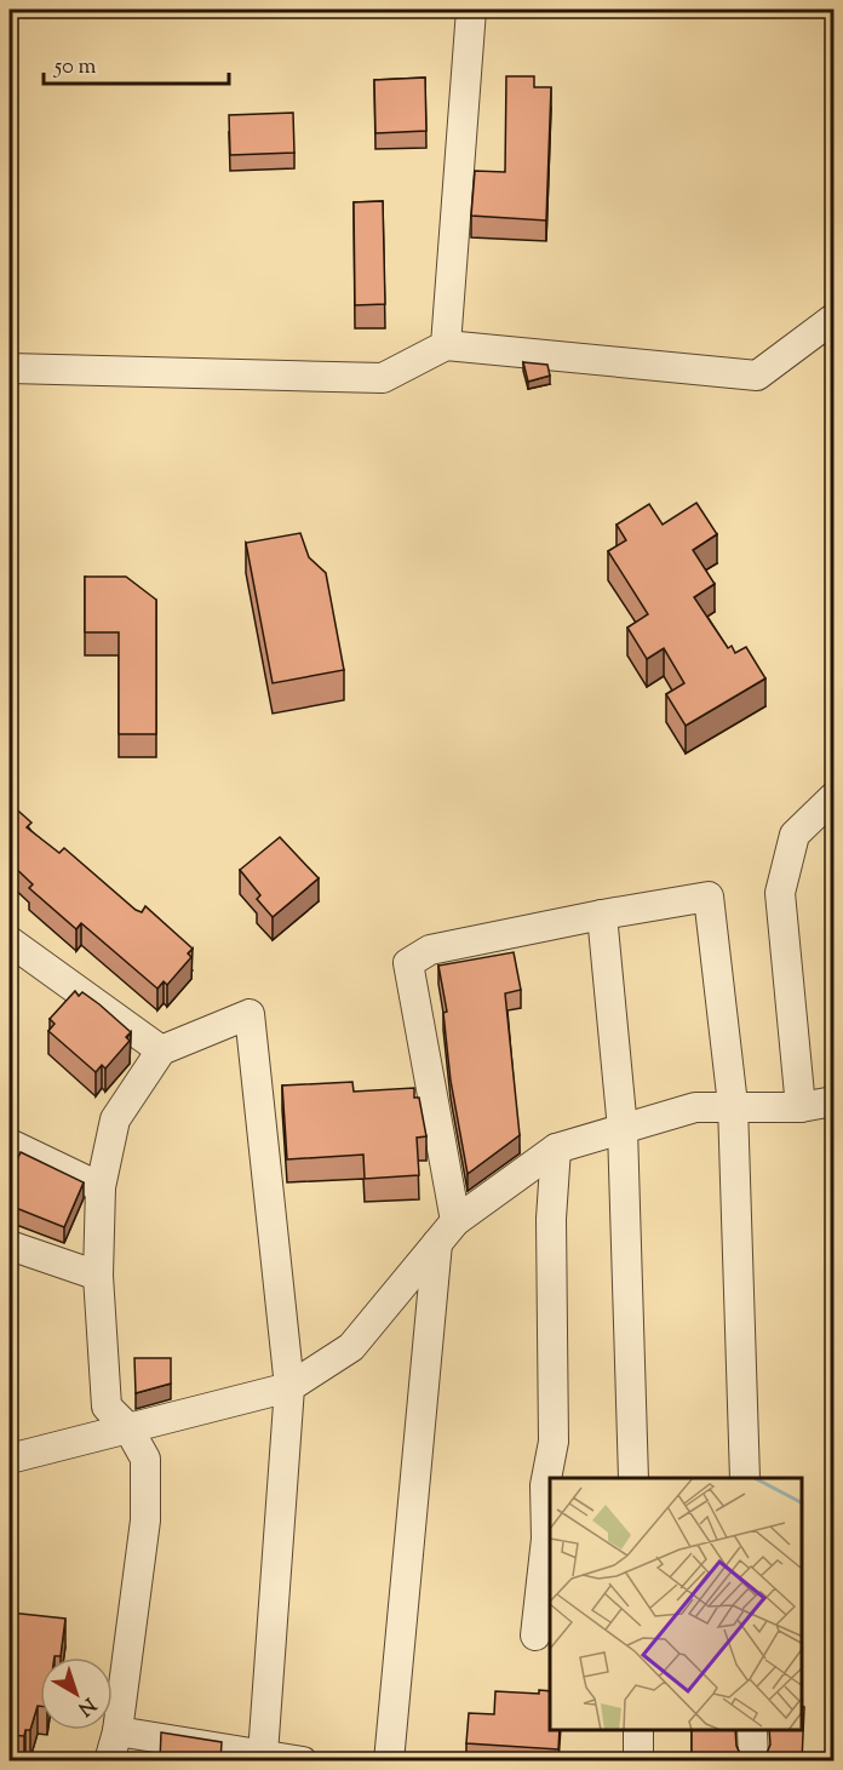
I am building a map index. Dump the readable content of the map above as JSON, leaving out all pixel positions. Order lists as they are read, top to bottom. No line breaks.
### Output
{"scale_bar":"50 m","north":"bottom right"}
